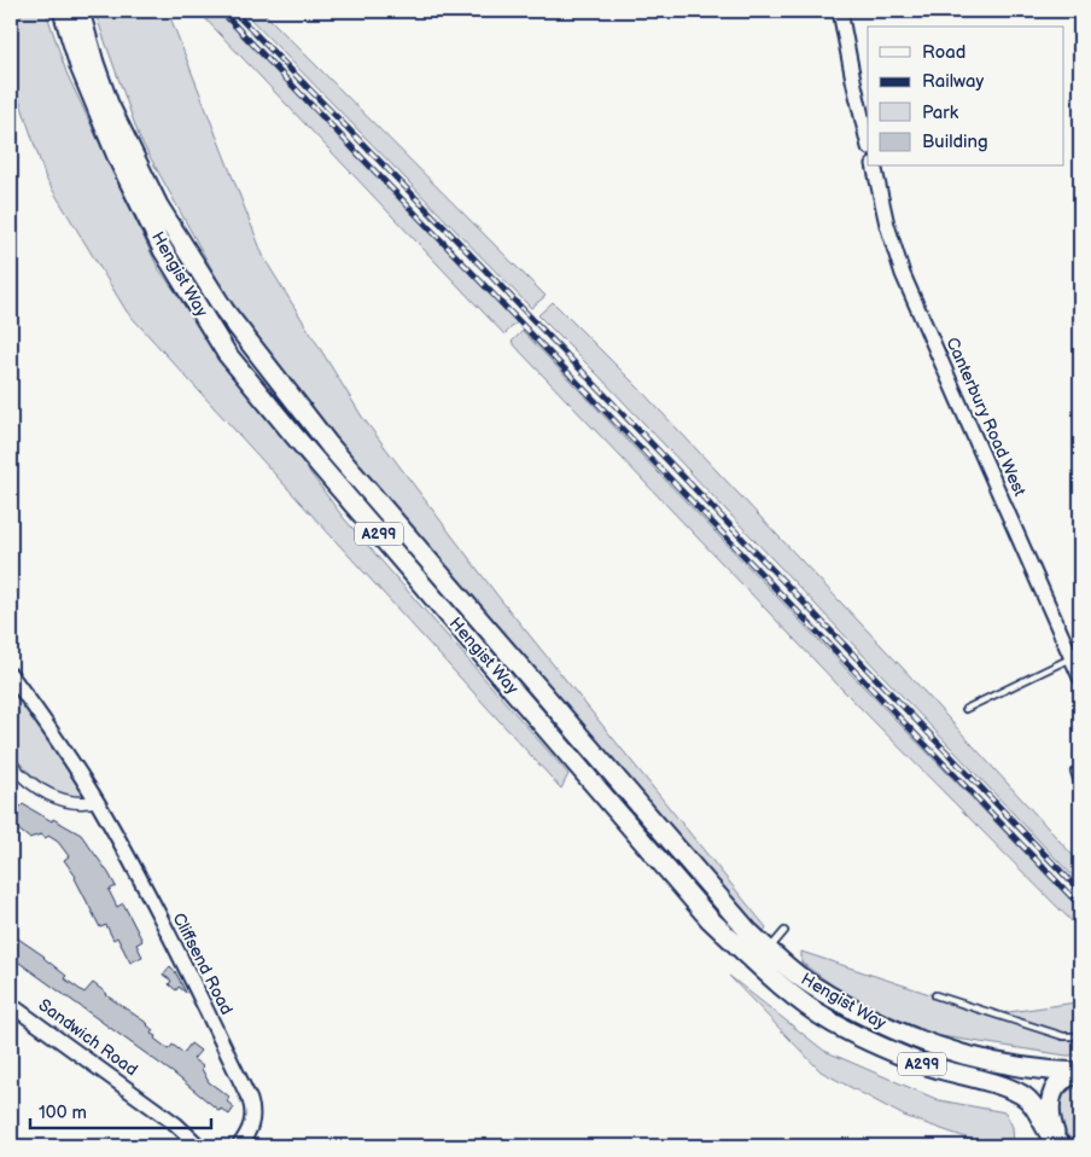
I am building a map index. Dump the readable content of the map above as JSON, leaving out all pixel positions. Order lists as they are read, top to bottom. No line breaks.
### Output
{"streets":{"highway":["Hengist Way","A299"],"street":["Canterbury Road West","Cliffsend Road","Sandwich Road"]},"legend":["Road","Railway","Park","Building"],"scale_bar":"100 m"}
